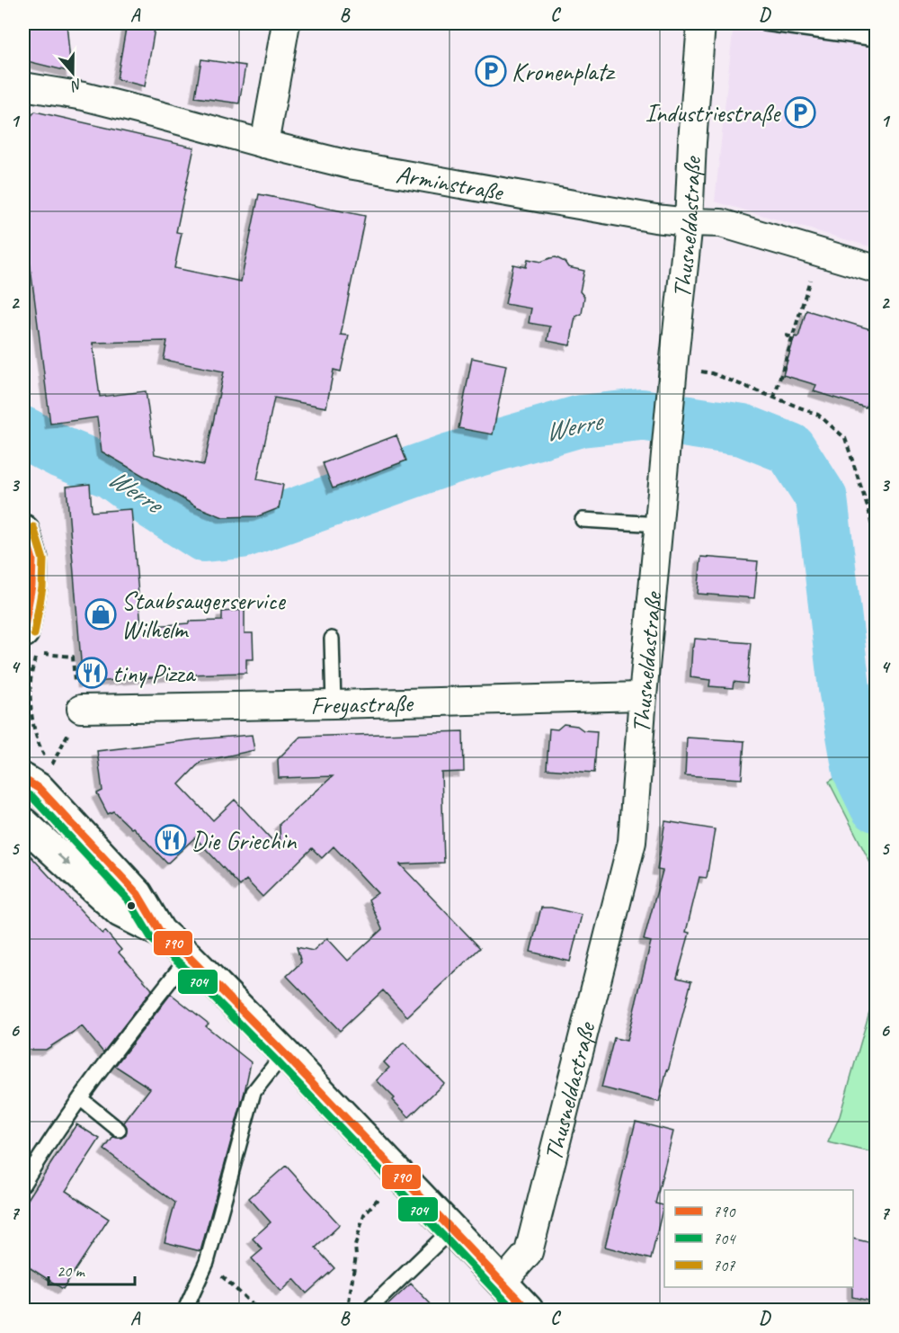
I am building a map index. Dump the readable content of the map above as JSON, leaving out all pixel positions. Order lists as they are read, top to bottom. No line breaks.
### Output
{"streets":{"street":["Arminstraße","Thusneldastraße","Freyastraße"]},"crossings":[["Arminstraße","Thusneldastraße"],["Thusneldastraße","Freyastraße"]],"water":["Werre"],"places":{"parking":["Kronenplatz","Industriestraße"],"shop":["Staubsaugerservice Wilhelm"],"restaurant":["tiny Pizza","Die Griechin"]},"lines":["transit line 707","transit line 790","transit line 704"],"legend":["790","704","707"],"scale_bar":"20 m","north":"bottom","grid":{"columns":["A","B","C","D"],"rows":["1","2","3","4","5","6","7"]}}
